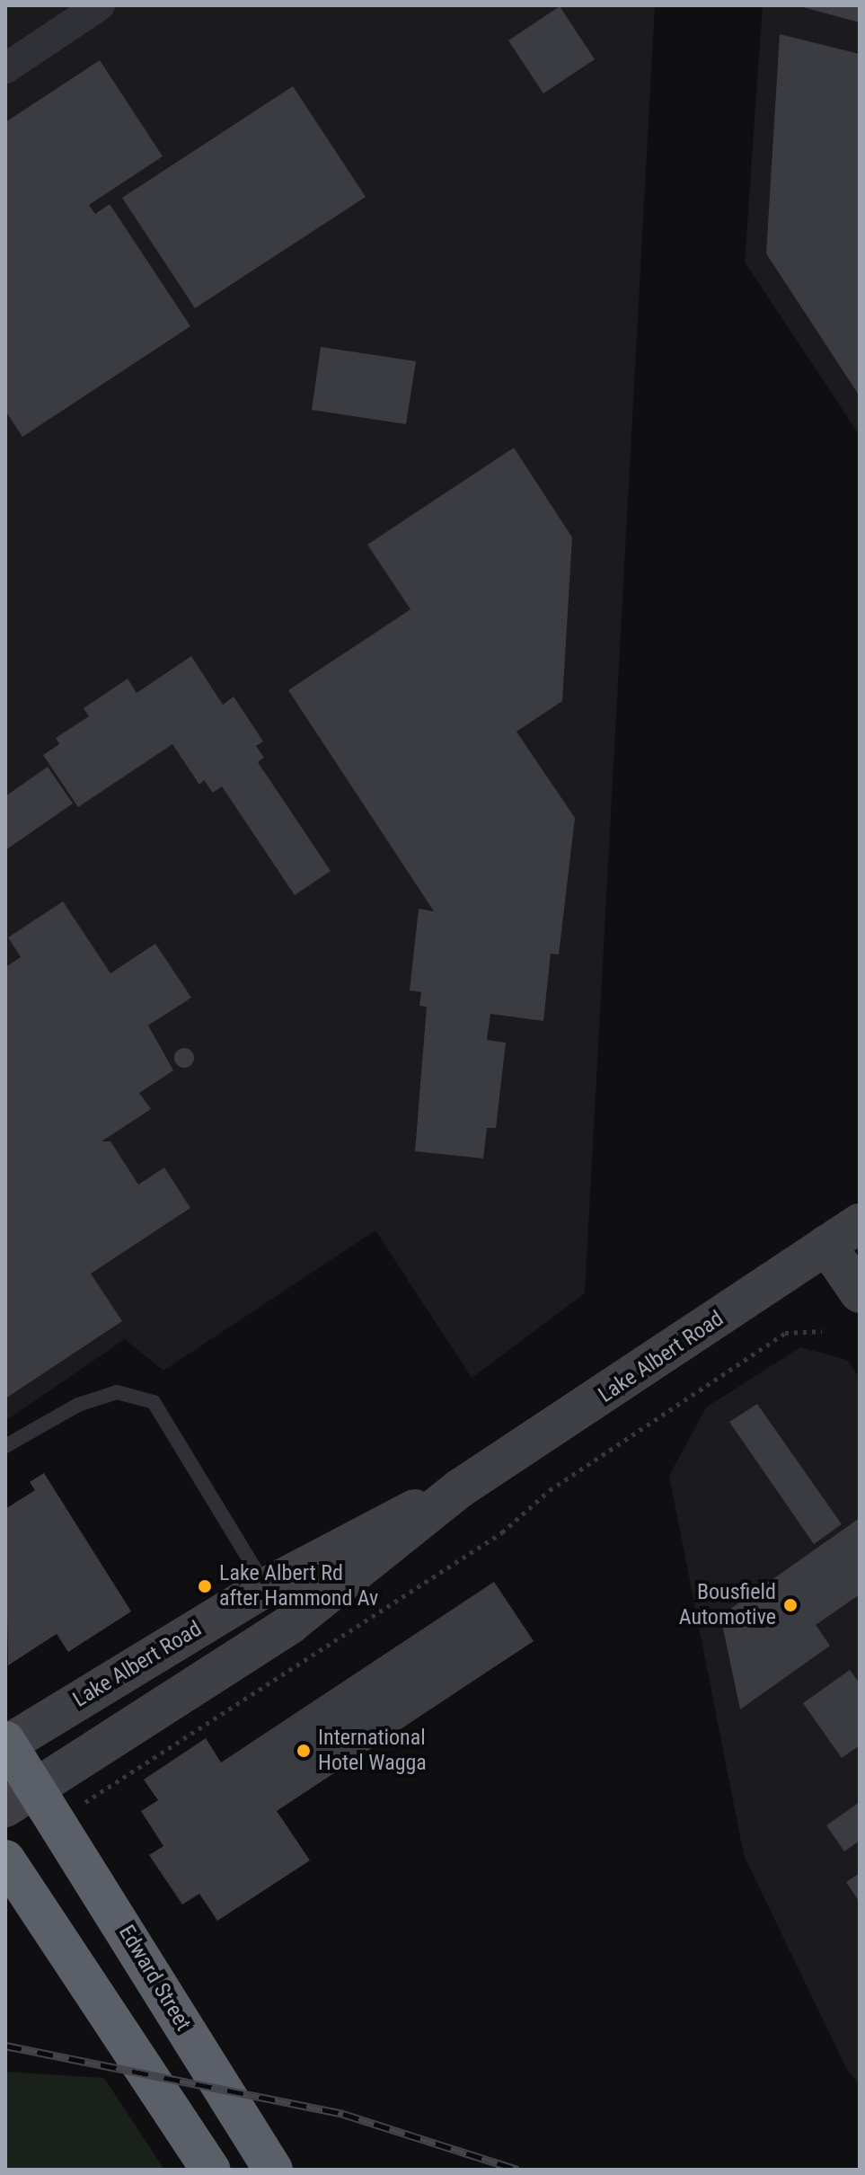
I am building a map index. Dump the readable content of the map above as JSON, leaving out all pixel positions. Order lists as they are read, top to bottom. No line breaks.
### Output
{"streets":{"highway":["Edward Street"],"main road":["Lake Albert Road"]},"crossings":[["Lake Albert Road","Edward Street"]],"places":["Lake Albert Rd after Hammond Av","Bousfield Automotive","International Hotel Wagga"]}
